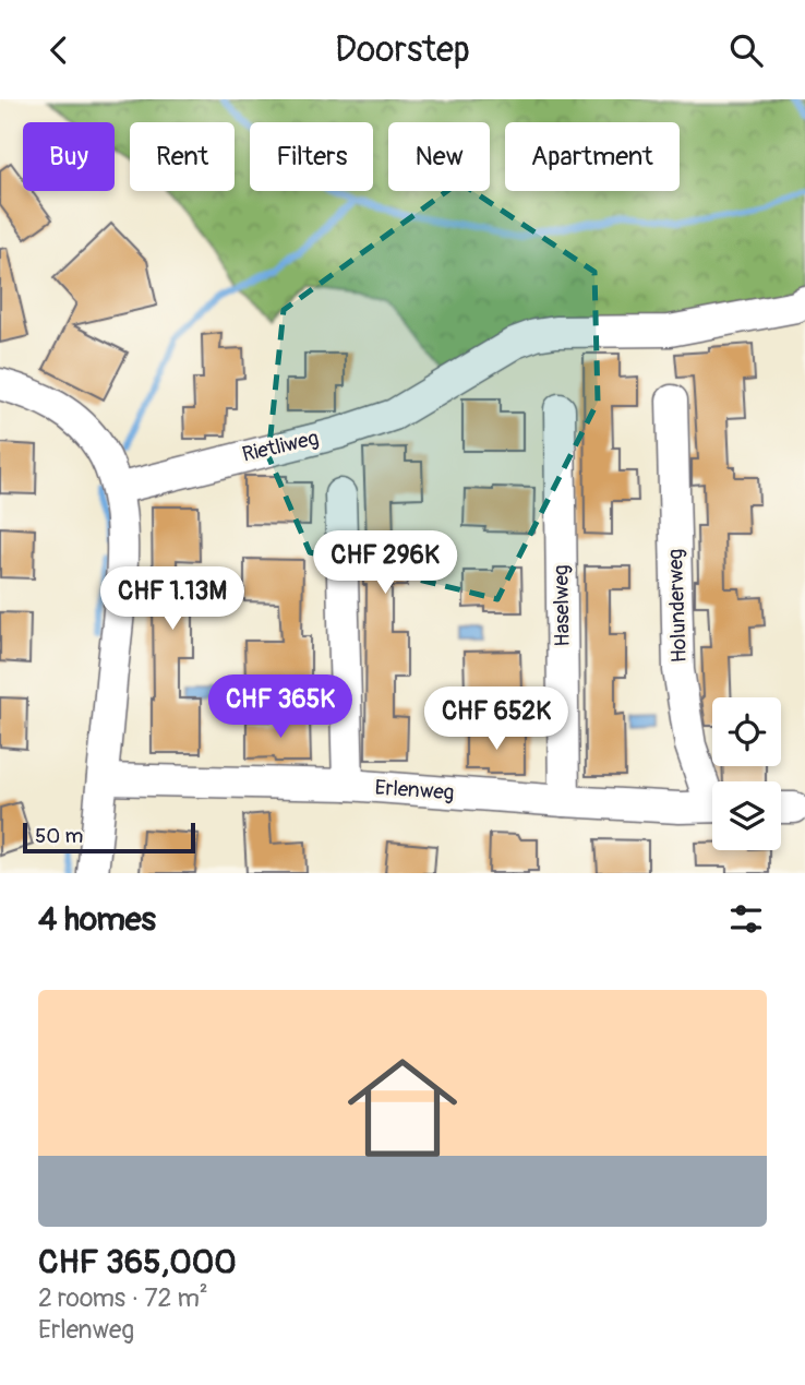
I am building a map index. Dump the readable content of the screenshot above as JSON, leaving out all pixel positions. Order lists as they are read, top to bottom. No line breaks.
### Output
{"streets":{"street":["Rietliweg","Haselweg","Holunderweg","Erlenweg"]},"crossings":[["Haselweg","Erlenweg"]],"scale_bar":"50 m","page":{"header":"Doorstep","chip":["Buy","Rent","Filters","New","Apartment"],"price":["CHF 296K","CHF 1.13M","CHF 365K","CHF 652K"],"scale":"50 m","heading":"4 homes","list":[{"name":"CHF 365,000","note":"2 rooms · 72 m² · Erlenweg"}]}}
